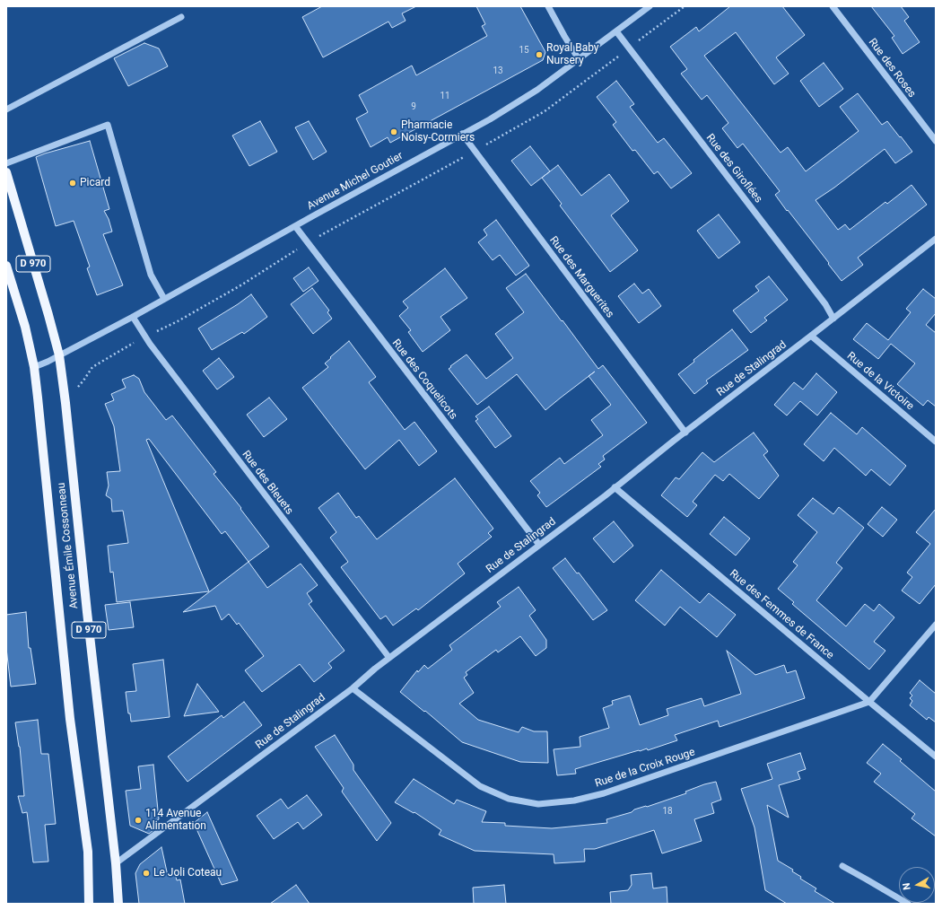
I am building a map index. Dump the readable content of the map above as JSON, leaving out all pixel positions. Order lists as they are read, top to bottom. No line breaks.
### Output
{"streets":{"main road":["D 970","Avenue Émile Cossonneau"],"street":["Rue des Roses","Rue des Giroflées","Avenue Michel Goutier","Rue des Marguerites","Rue de Stalingrad","Rue des Coquelicots","Rue de la Victoire","Rue des Bleuets","Rue des Femmes de France","Rue de la Croix Rouge"]},"crossings":[["Rue des Giroflées","Avenue Michel Goutier"],["Rue des Giroflées","Rue de Stalingrad"],["Avenue Michel Goutier","Rue des Marguerites"],["Avenue Michel Goutier","Rue des Coquelicots"],["Avenue Michel Goutier","Rue des Bleuets"],["Avenue Michel Goutier","Avenue Émile Cossonneau"],["Rue des Marguerites","Rue de Stalingrad"],["Rue de Stalingrad","Rue des Coquelicots"],["Rue de Stalingrad","Rue de la Victoire"],["Rue de Stalingrad","Rue des Bleuets"],["Rue de Stalingrad","Avenue Émile Cossonneau"],["Rue de Stalingrad","Rue des Femmes de France"],["Rue de Stalingrad","Rue de la Croix Rouge"],["Rue des Femmes de France","Rue de la Croix Rouge"]],"places":["Royal Baby Nursery","Pharmacie Noisy-Cormiers","Picard","114 Avenue Alimentation","Le Joli Coteau"],"house_numbers":["15","13","11","9","18"],"north":"left"}
